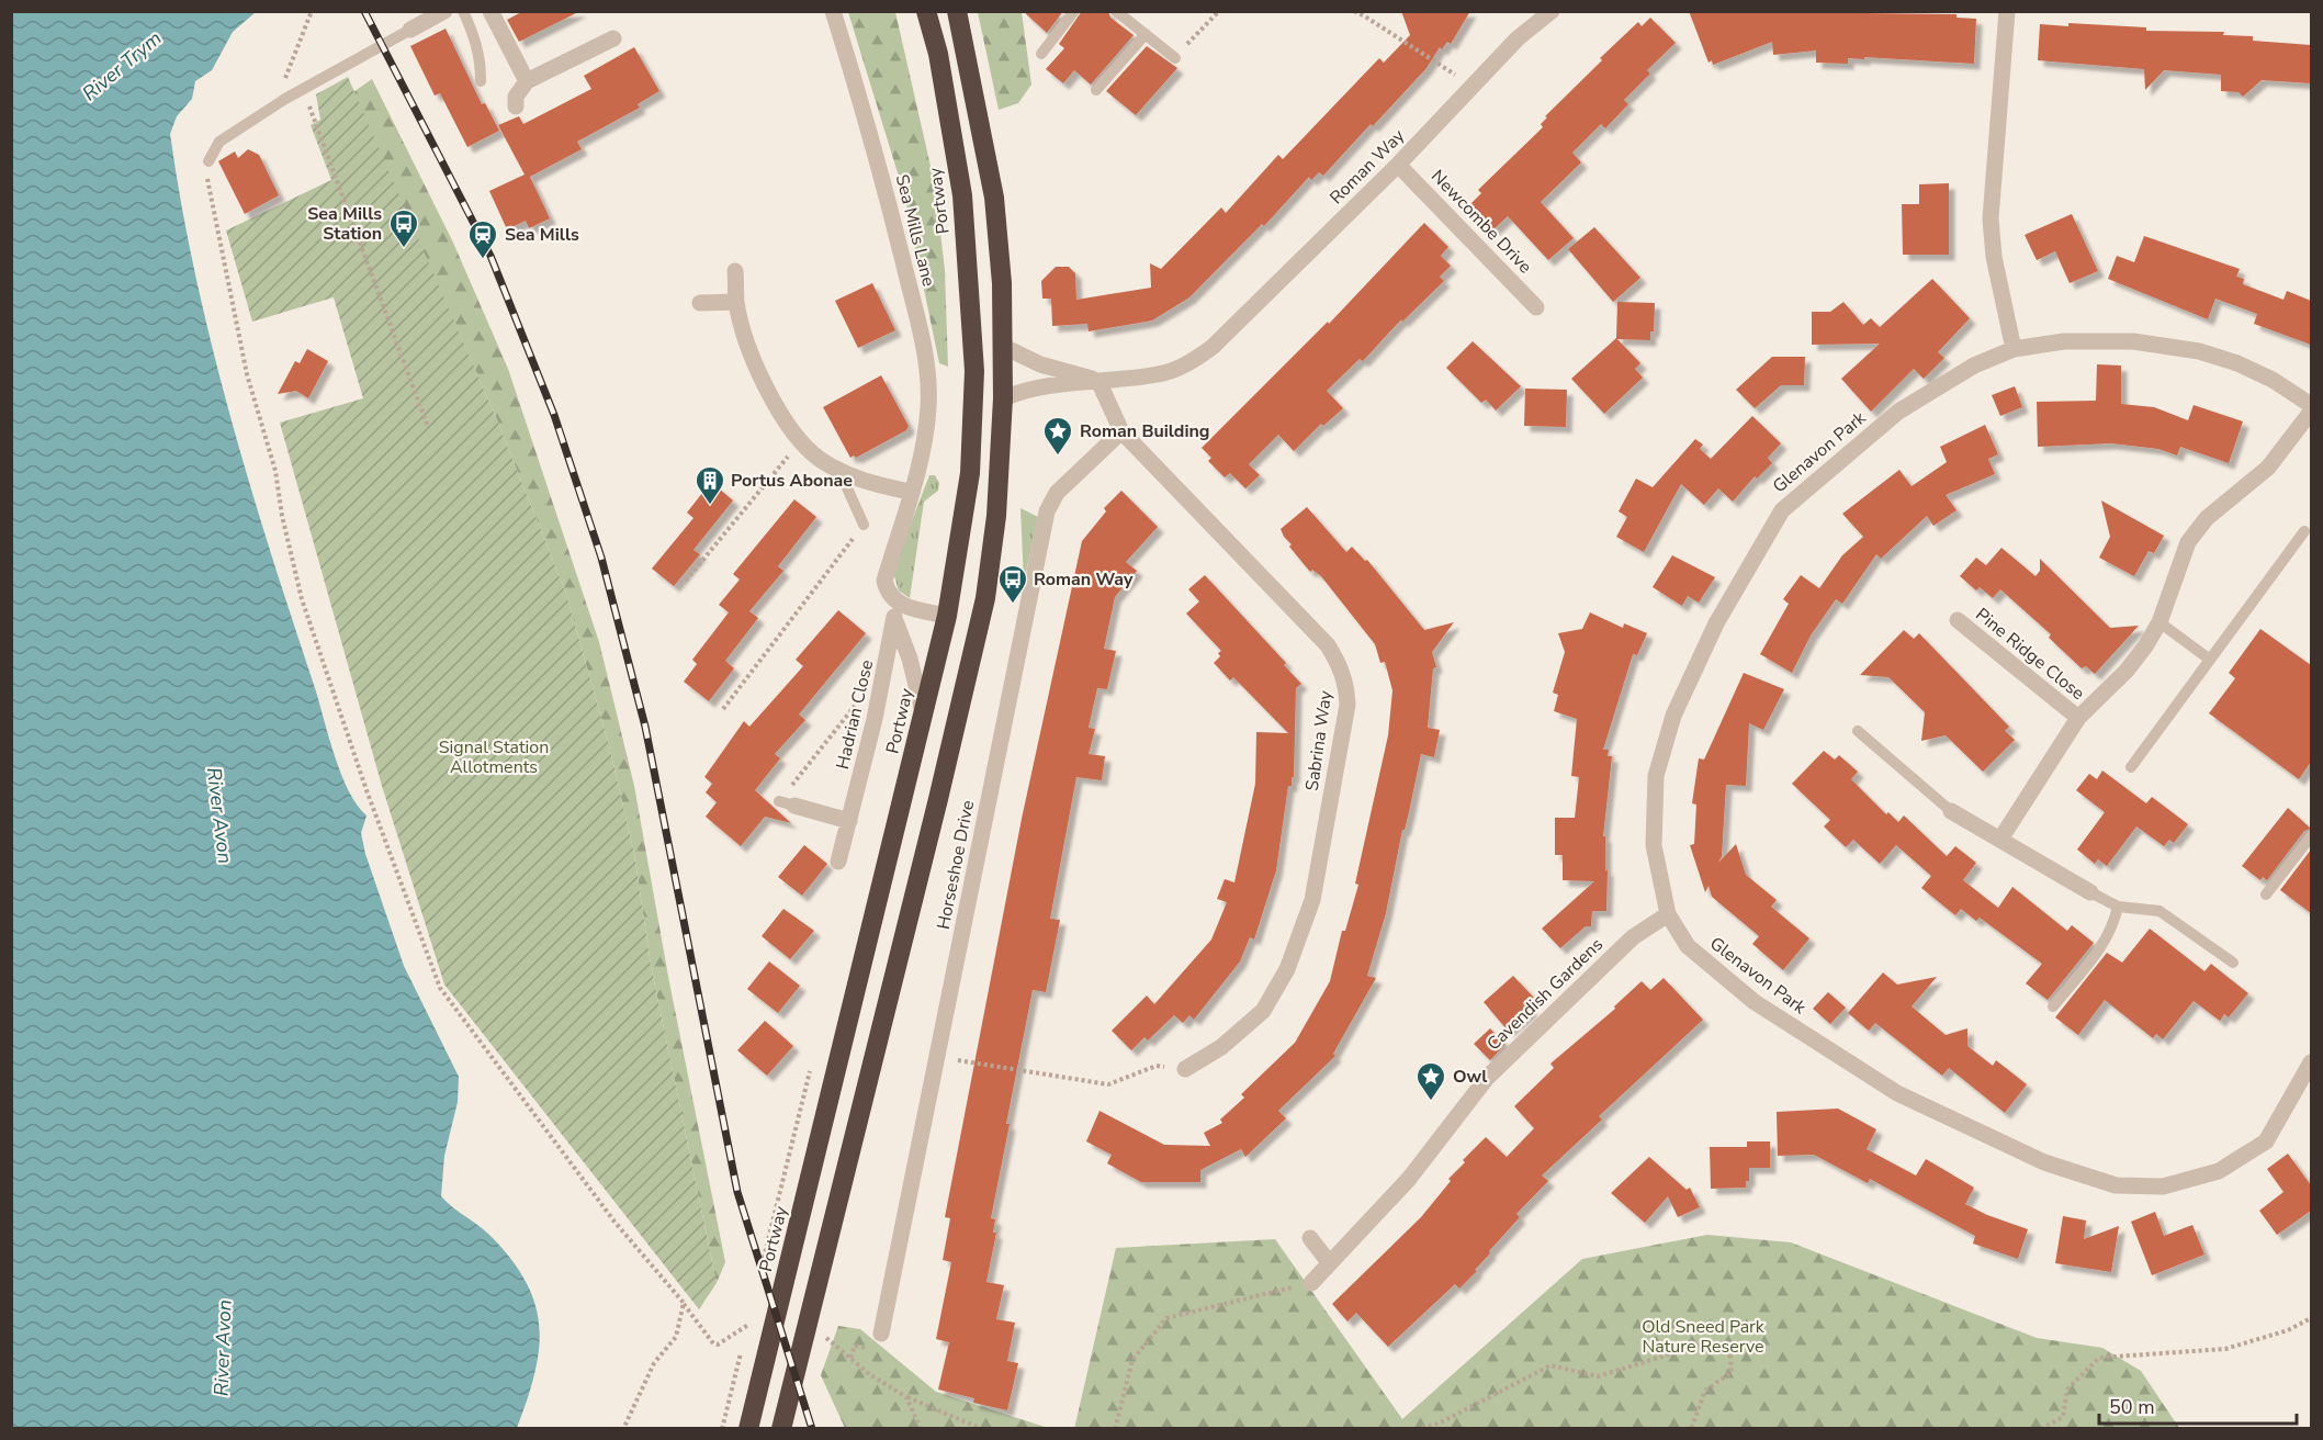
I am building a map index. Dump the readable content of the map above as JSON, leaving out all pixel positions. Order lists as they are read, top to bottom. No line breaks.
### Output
{"streets":{"highway":["Portway"],"street":["Roman Way","Newcombe Drive","Sea Mills Lane","Glenavon Park","Pine Ridge Close","Hadrian Close","Sabrina Way","Horseshoe Drive","Cavendish Gardens"]},"crossings":[["Roman Way","Newcombe Drive"],["Roman Way","Sabrina Way"],["Portway","Hadrian Close"],["Sea Mills Lane","Hadrian Close"],["Glenavon Park","Cavendish Gardens"],["Sabrina Way","Horseshoe Drive"]],"water":["River Trym","River Avon"],"parks":["Signal Station Allotments","Old Sneed Park Nature Reserve"],"places":{"bus stop":["Sea Mills Station","Roman Way"],"station":["Sea Mills"],"place":["Roman Building","Owl"],"building":["Portus Abonae"]},"scale_bar":"50 m"}
